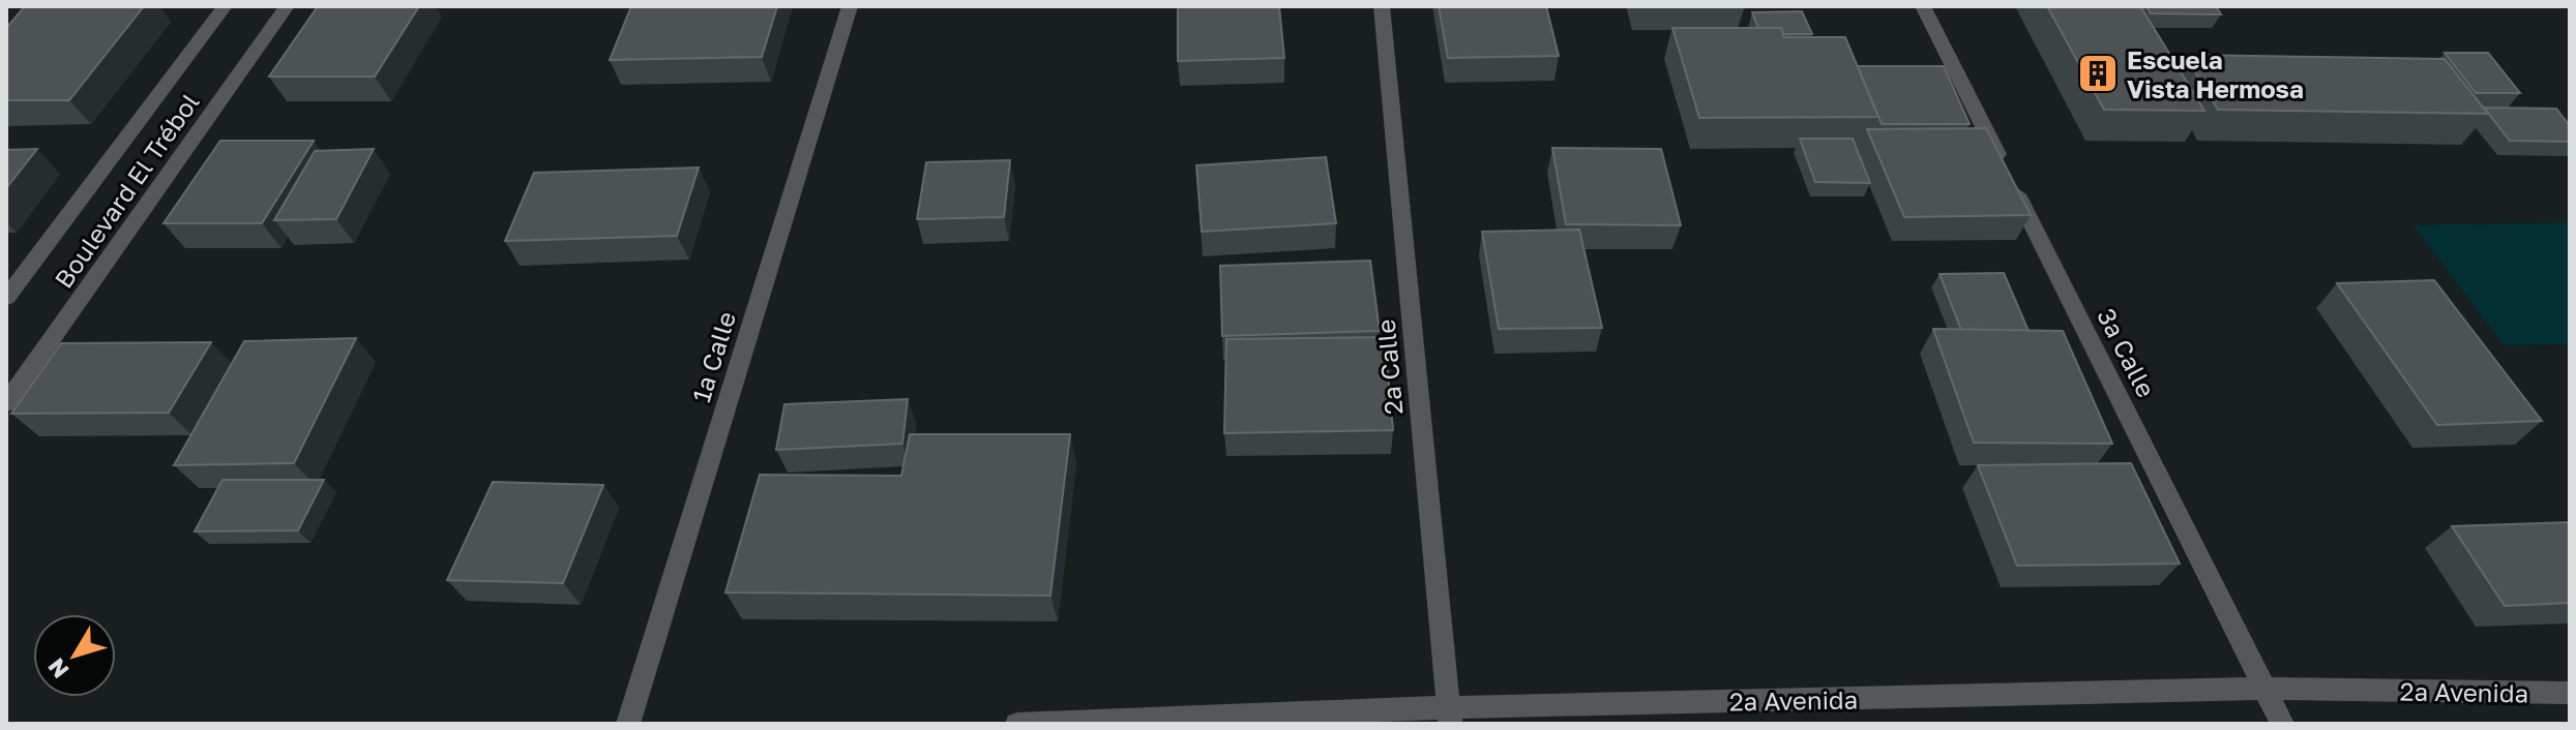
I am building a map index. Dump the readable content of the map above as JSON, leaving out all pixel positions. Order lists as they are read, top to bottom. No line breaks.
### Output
{"streets":{"street":["Boulevard El Trébol","3a Calle","1a Calle","2a Calle","2a Avenida"]},"crossings":[["3a Calle","2a Avenida"],["2a Calle","2a Avenida"]],"places":{"building":["Escuela Vista Hermosa"]},"north":"bottom left"}
